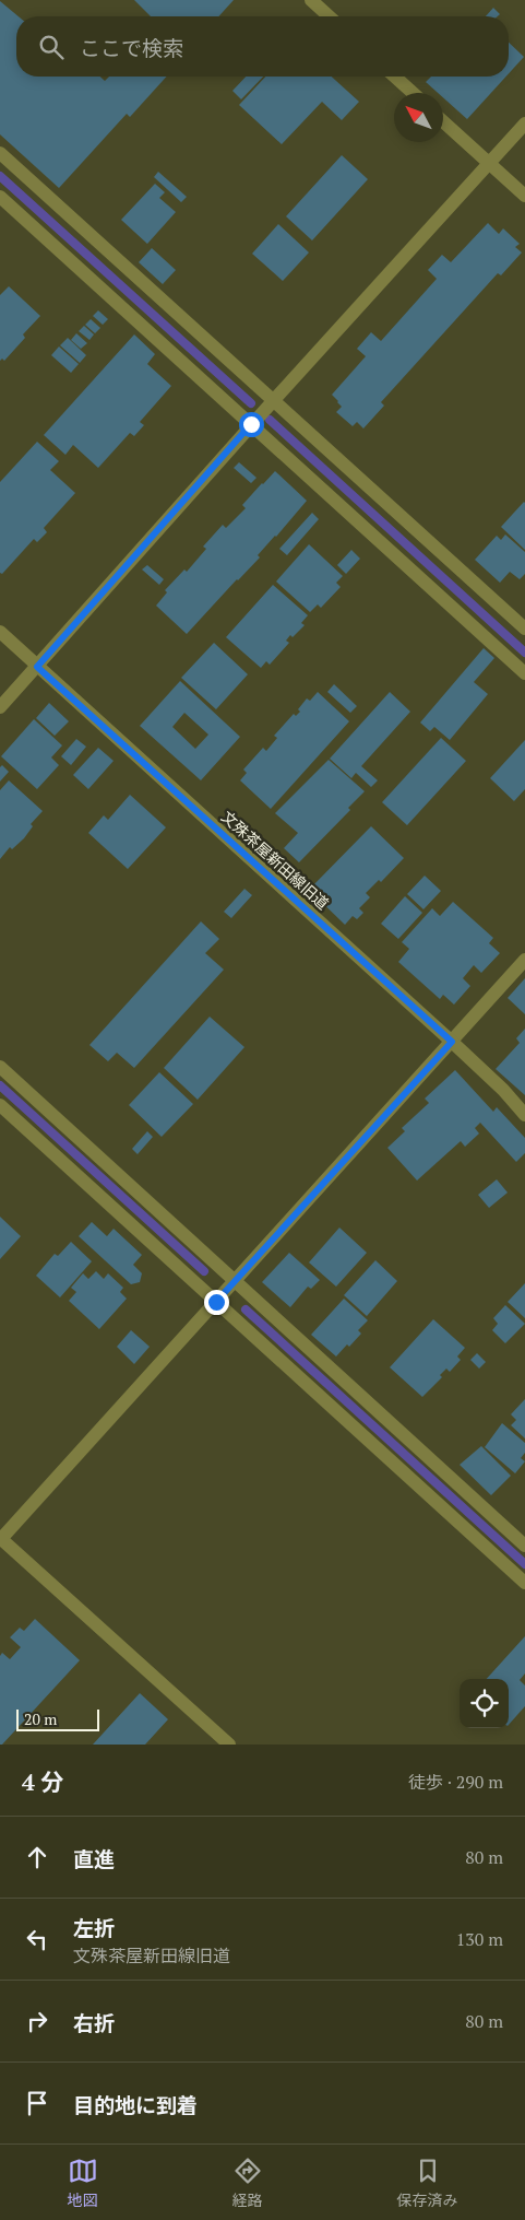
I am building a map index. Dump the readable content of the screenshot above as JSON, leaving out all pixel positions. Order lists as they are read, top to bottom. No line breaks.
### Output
{"streets":{"street":["文殊茶屋新田線旧道"]},"scale_bar":"20 m","north":"top left","page":{"search":"ここで検索","scale":"20 m","heading":["4 分","徒歩 · 290 m"],"list":[["直進","80 m"],["左折","文殊茶屋新田線旧道","130 m"],["右折","80 m"],"目的地に到着"],"nav":["地図","経路","保存済み"]}}
